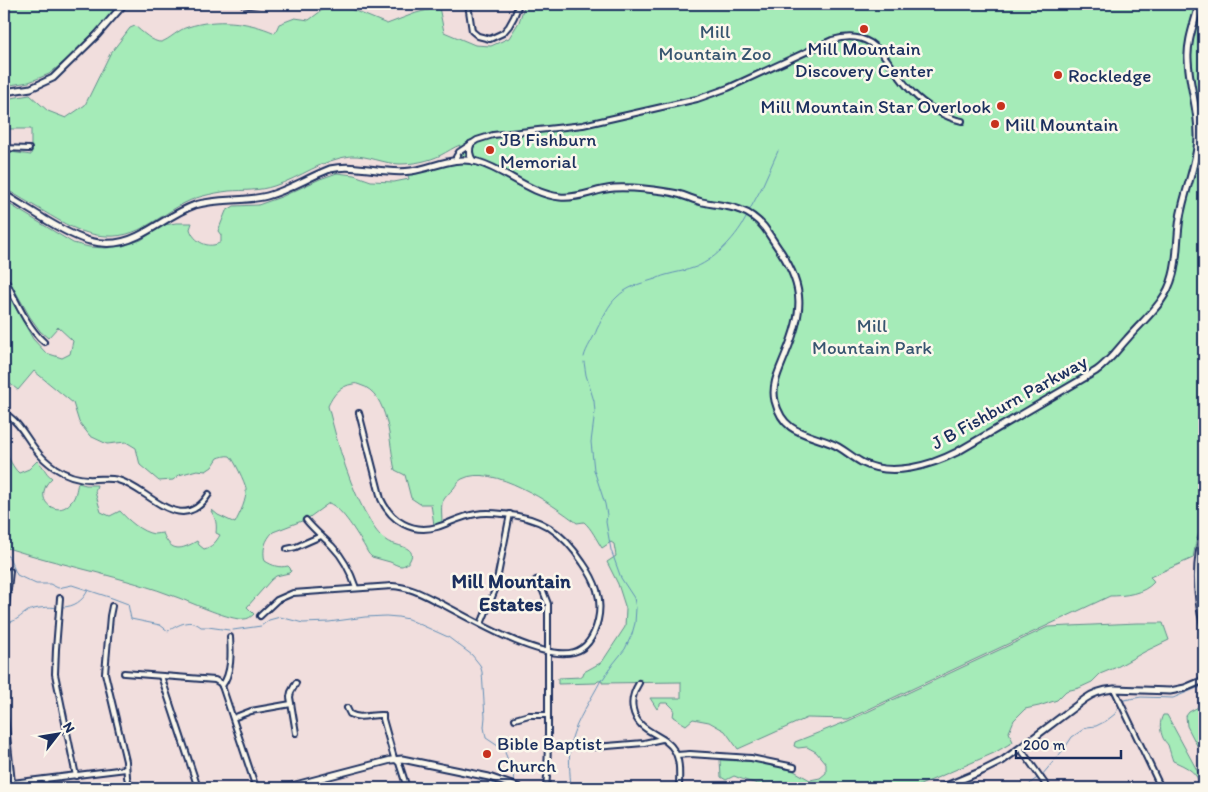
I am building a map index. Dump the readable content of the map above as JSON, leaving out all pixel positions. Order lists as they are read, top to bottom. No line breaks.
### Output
{"streets":{"street":["J B Fishburn Parkway"]},"districts":["Mill Mountain Estates"],"parks":["Mill Mountain Zoo","Mill Mountain Park"],"places":["Mill Mountain Discovery Center","Rockledge","Mill Mountain Star Overlook","Mill Mountain","JB Fishburn Memorial","Bible Baptist Church"],"scale_bar":"200 m","north":"top right"}
